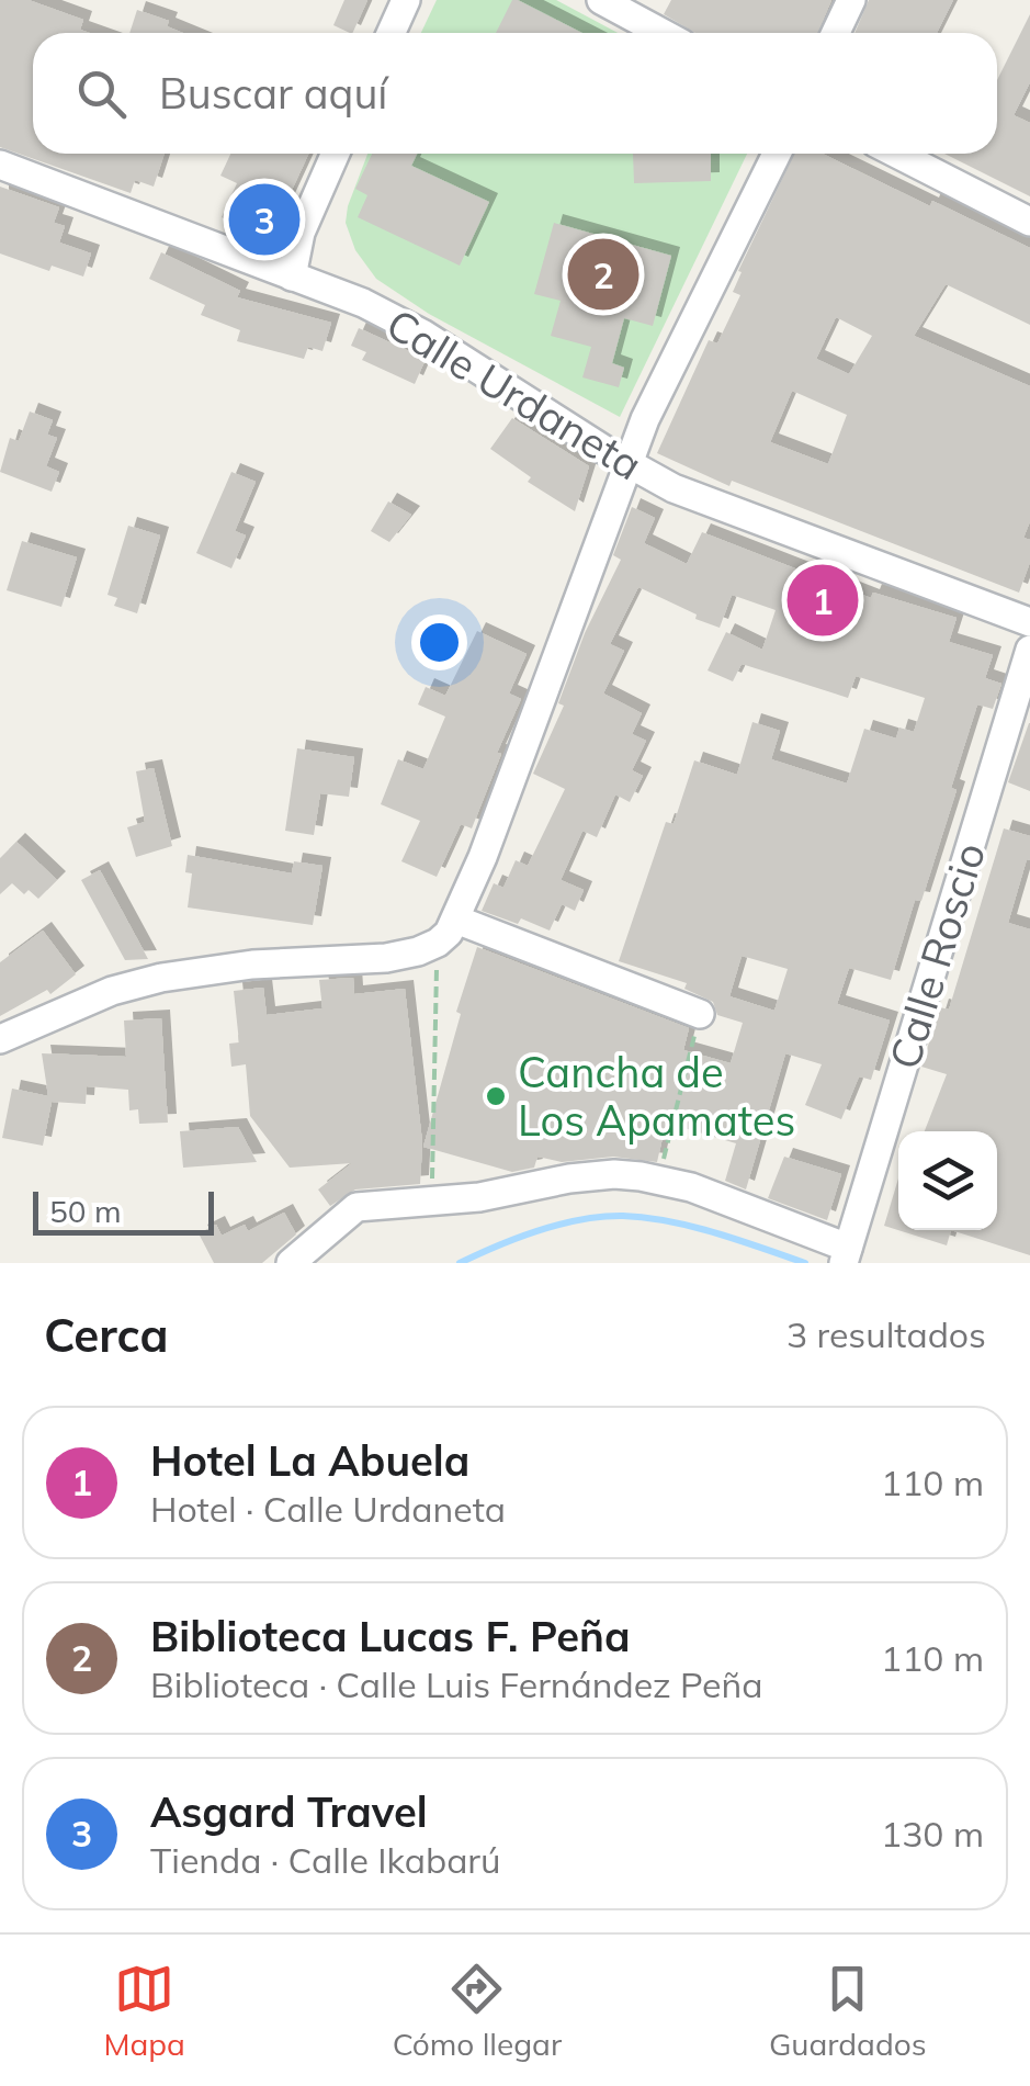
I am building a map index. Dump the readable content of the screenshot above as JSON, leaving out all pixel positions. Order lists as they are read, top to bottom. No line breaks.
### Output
{"streets":{"street":["Calle Urdaneta","Calle Roscio"]},"places":["Cancha de Los Apamates"],"scale_bar":"50 m","page":{"search":"Buscar aquí","pins":["3","2","1"],"scale":"50 m","heading":["Cerca","3 resultados"],"list":[{"mark":"1","name":"Hotel La Abuela","note":"Hotel · Calle Urdaneta","value":"110 m"},{"mark":"2","name":"Biblioteca Lucas F. Peña","note":"Biblioteca · Calle Luis Fernández Peña","value":"110 m"},{"mark":"3","name":"Asgard Travel","note":"Tienda · Calle Ikabarú","value":"130 m"}],"nav":["Mapa","Cómo llegar","Guardados"]}}
